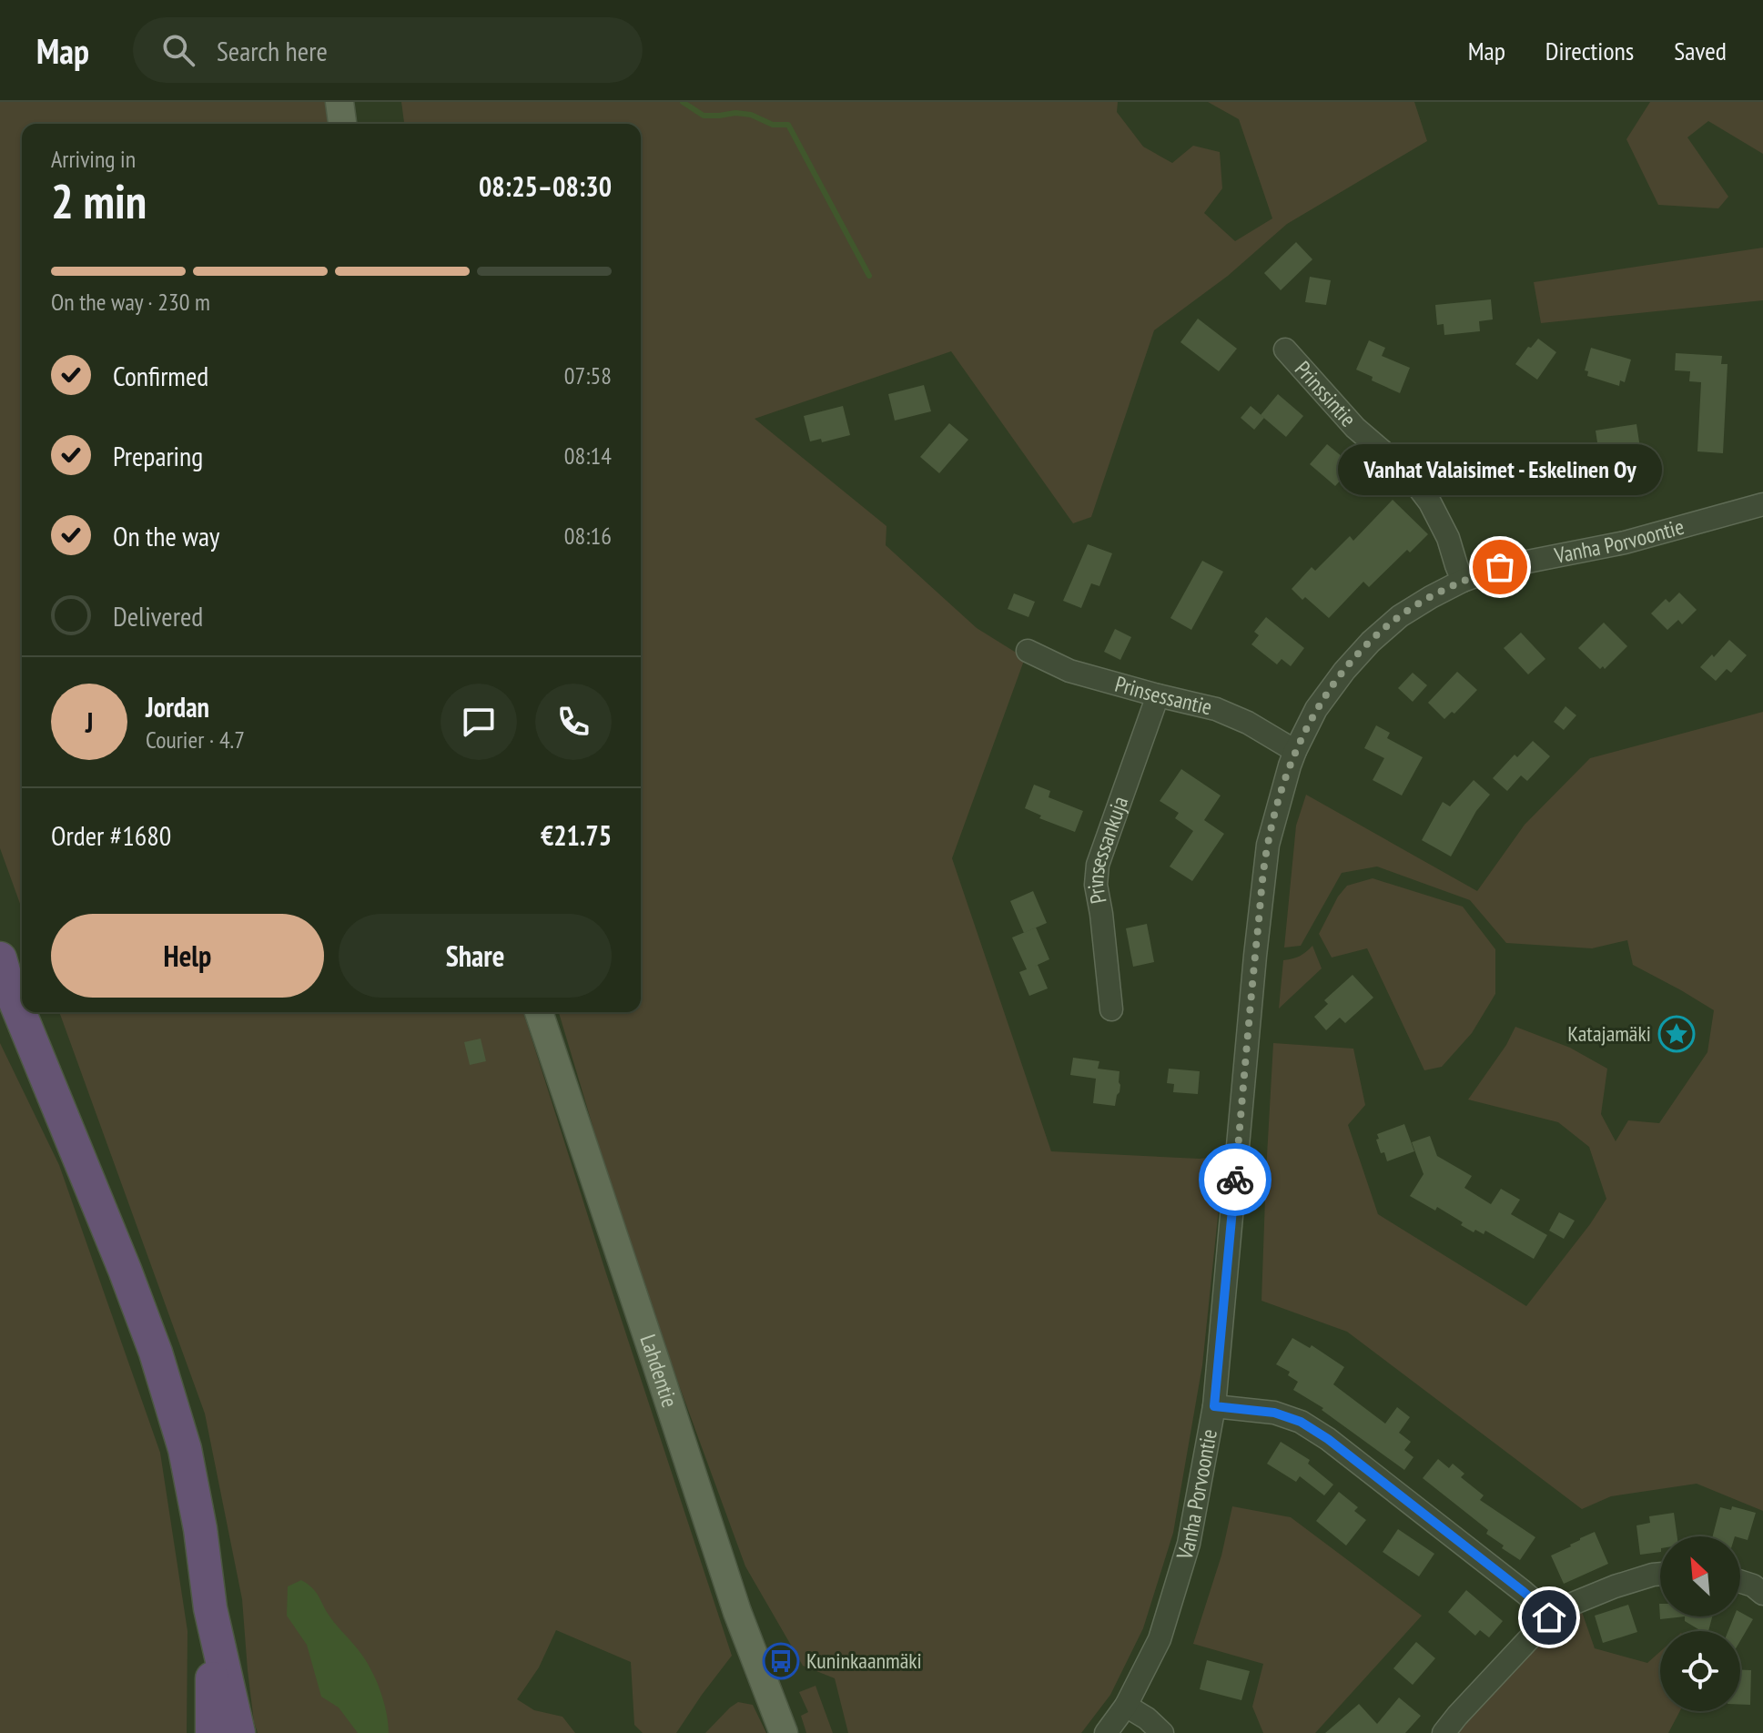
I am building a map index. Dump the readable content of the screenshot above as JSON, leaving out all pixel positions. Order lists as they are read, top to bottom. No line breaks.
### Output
{"streets":{"main road":["Lahdentie"],"street":["Prinssintie","Vanha Porvoontie","Prinsessantie","Prinsessankuja"]},"crossings":[["Prinssintie","Vanha Porvoontie"],["Vanha Porvoontie","Prinsessantie"],["Prinsessantie","Prinsessankuja"]],"places":{"other":["Vanhat Valaisimet - Eskelinen Oy"],"place":["Katajamäki"],"bus stop":["Kuninkaanmäki"]},"north":"top left","page":{"header":"Map","search":"Search here","nav":["Map","Directions","Saved"],"heading":["2 min","Arriving in","08:25–08:30"],"panel":["Jordan","Courier · 4.7","Order #1680","€21.75"],"bar":"On the way · 230 m","list":[["Confirmed","07:58"],["Preparing","08:14"],["On the way","08:16"],"Delivered"],"bubble":"Vanhat Valaisimet - Eskelinen Oy","round":"J","buttons":["Help","Share"]}}
